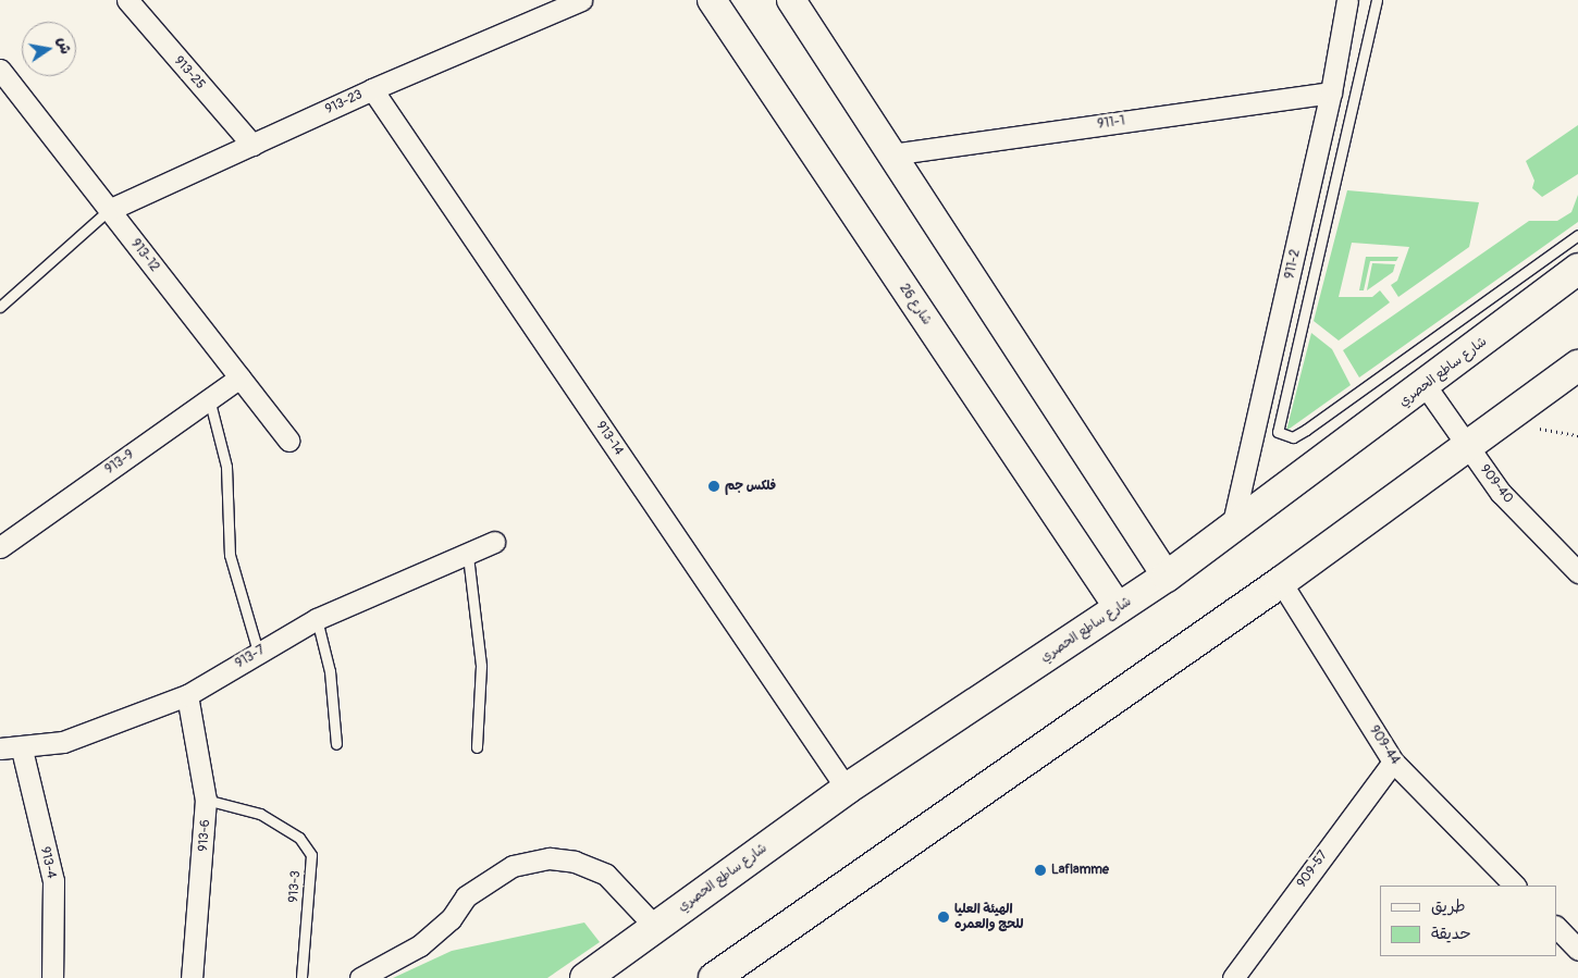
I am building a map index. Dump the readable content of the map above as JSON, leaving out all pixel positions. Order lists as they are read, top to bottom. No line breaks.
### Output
{"streets":{"main road":["شارع ساطع الحصري"],"street":["913-25","913-23","911-1","913-12","911-2","شارع 26","913-14","913-9","909-40","913-7","909-44","913-6","913-4","909-57"],"lane":["913-3"]},"crossings":[["913-25","913-23"],["913-23","913-12"],["913-23","913-14"],["911-1","911-2"],["913-12","913-9"],["911-2","شارع ساطع الحصري"],["شارع 26","شارع ساطع الحصري"],["شارع ساطع الحصري","913-14"],["شارع ساطع الحصري","909-40"],["913-7","913-6"],["913-7","913-4"],["909-44","909-57"],["913-6","913-3"]],"places":["فلكس جم","Laflamme","الهيئة العليا للحج والعمره"],"legend":["طريق","حديقة"],"north":"right"}
